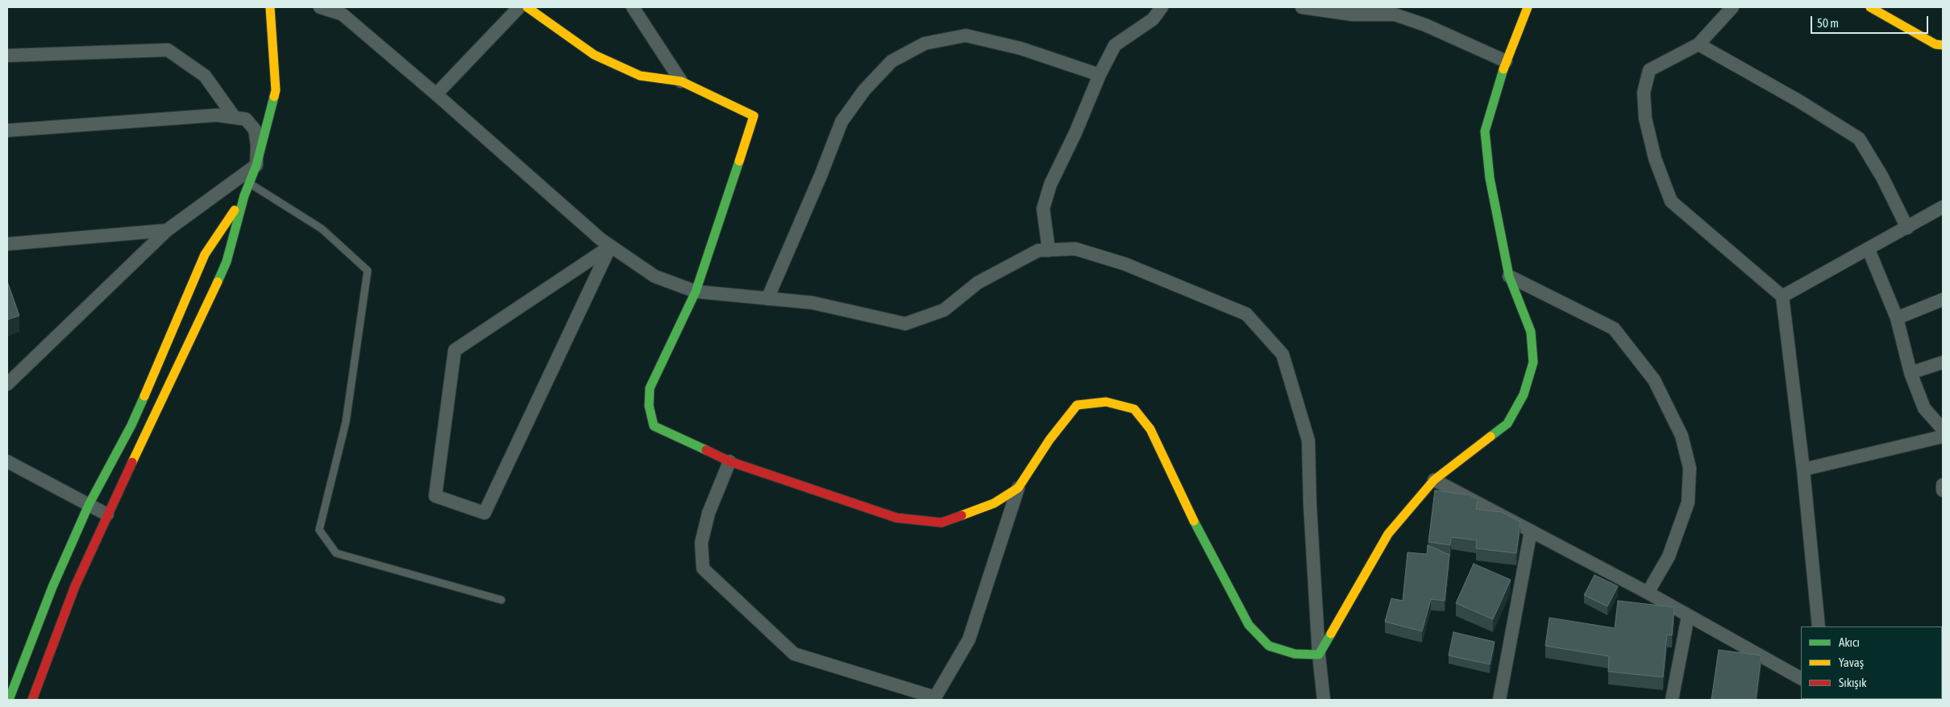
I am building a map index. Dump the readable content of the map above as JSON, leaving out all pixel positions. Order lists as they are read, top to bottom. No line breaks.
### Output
{"legend":["Akıcı","Yavaş","Sıkışık"],"scale_bar":"50 m"}
